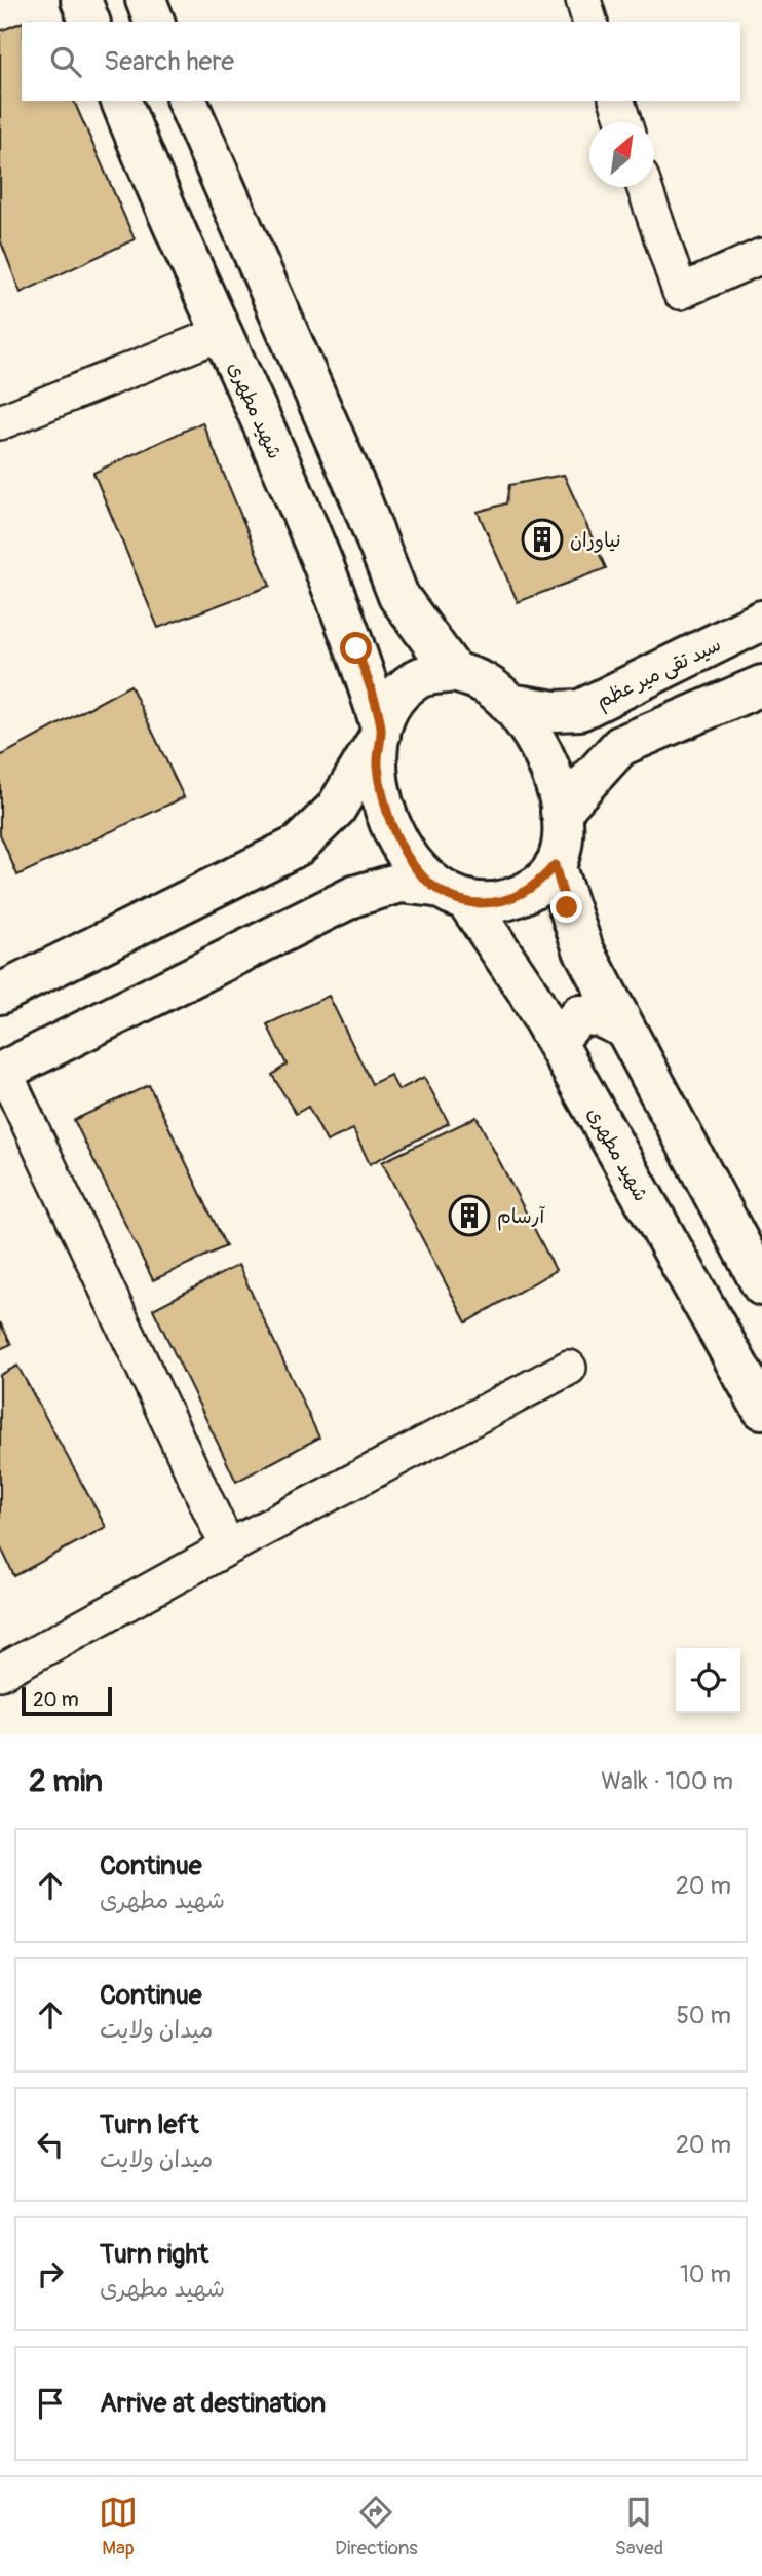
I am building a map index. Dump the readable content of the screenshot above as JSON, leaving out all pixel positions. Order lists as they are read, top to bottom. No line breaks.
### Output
{"streets":{"main road":["شهید مطهری","سید تقی میر عظم"]},"crossings":[["شهید مطهری","سید تقی میر عظم"]],"places":{"building":["نیاوران","آرسام"]},"scale_bar":"20 m","north":"top right","page":{"search":"Search here","scale":"20 m","heading":["2 min","Walk · 100 m"],"list":[["Continue","شهید مطهری","20 m"],["Continue","میدان ولایت","50 m"],["Turn left","میدان ولایت","20 m"],["Turn right","شهید مطهری","10 m"],"Arrive at destination"],"nav":["Map","Directions","Saved"]}}
